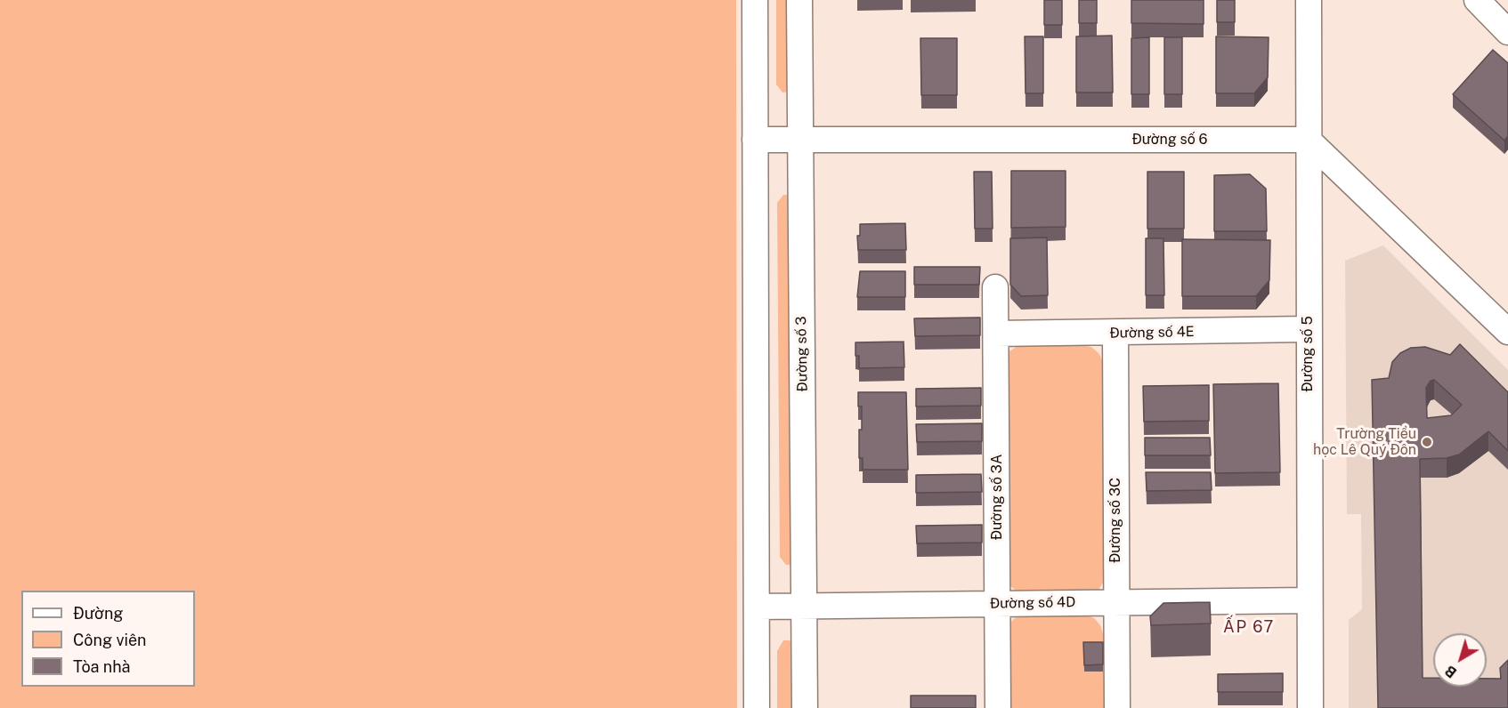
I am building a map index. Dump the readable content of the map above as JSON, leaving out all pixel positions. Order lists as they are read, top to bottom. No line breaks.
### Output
{"streets":{"street":["Đường số 6","Đường số 4E","Đường số 3","Đường số 5","Đường số 3A","Đường số 3C","Đường số 4D"]},"crossings":[["Đường số 6","Đường số 3"],["Đường số 6","Đường số 5"],["Đường số 4E","Đường số 5"],["Đường số 4E","Đường số 3A"],["Đường số 4E","Đường số 3C"],["Đường số 3","Đường số 4D"],["Đường số 5","Đường số 4D"],["Đường số 3A","Đường số 4D"],["Đường số 3C","Đường số 4D"]],"districts":["ẤP 67"],"places":["Trường Tiểu học Lê Quý Đôn"],"legend":["Đường","Công viên","Tòa nhà"],"north":"bottom left"}
